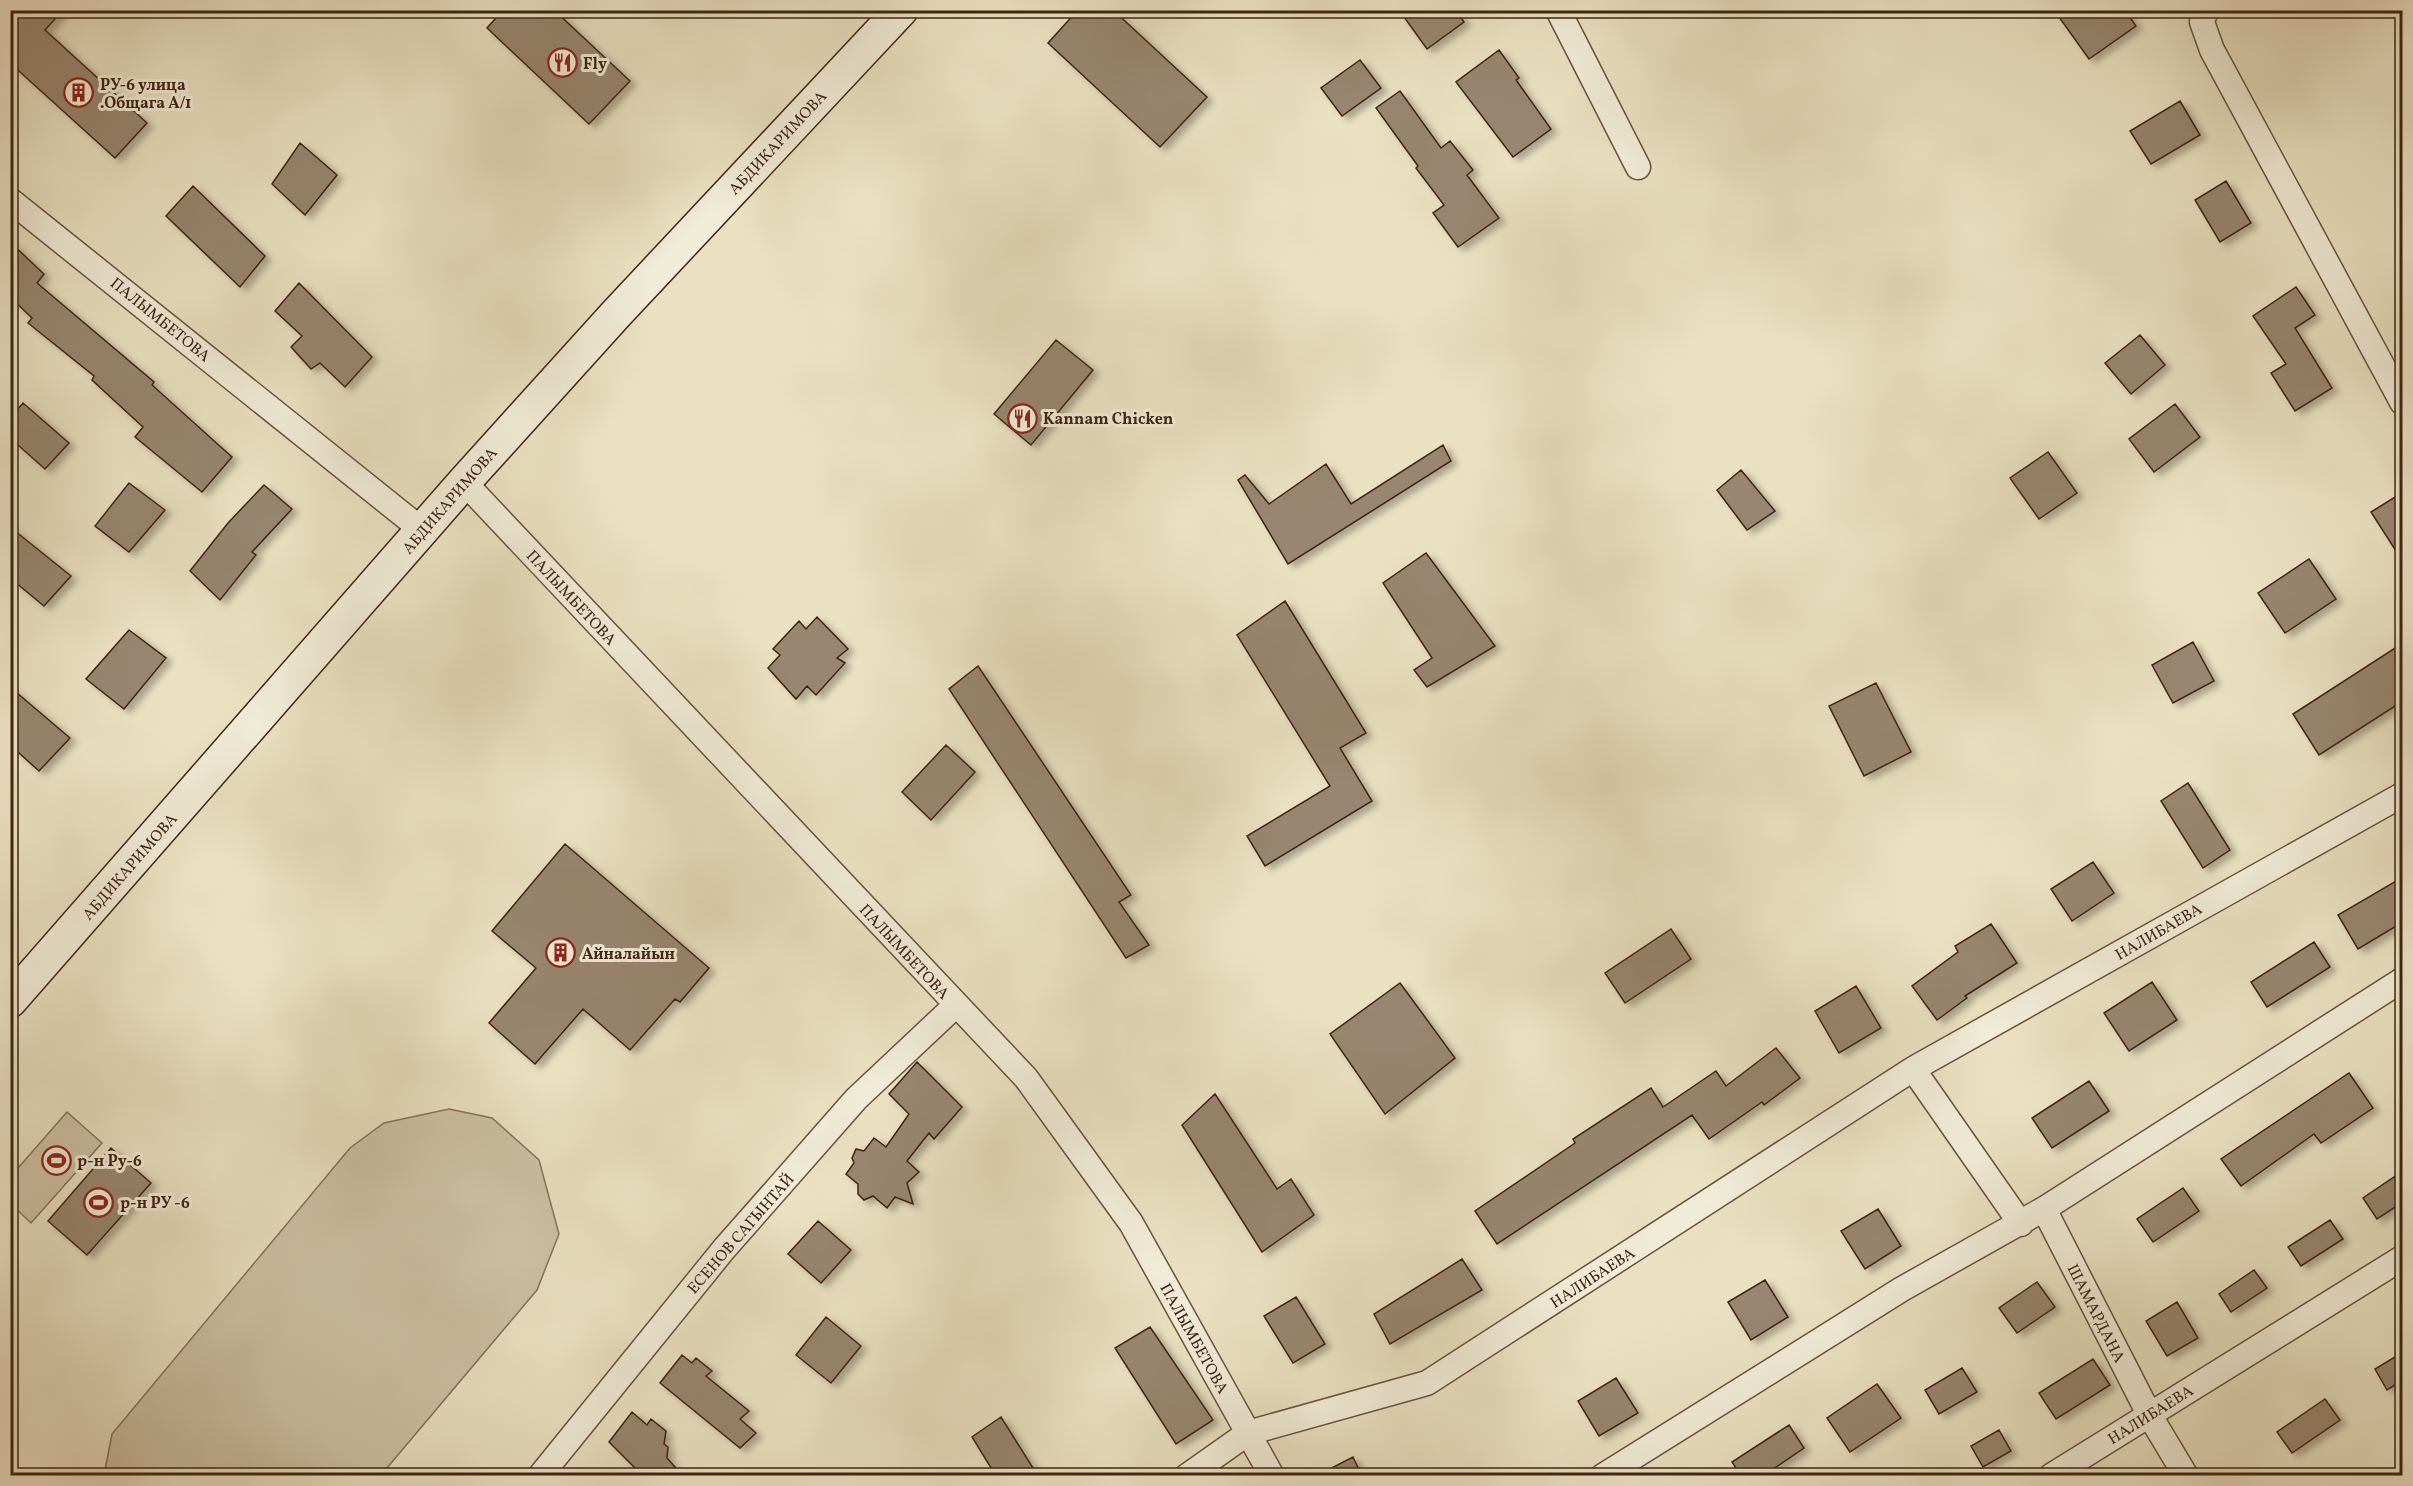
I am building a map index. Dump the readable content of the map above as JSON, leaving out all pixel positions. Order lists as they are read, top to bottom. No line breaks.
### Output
{"streets":{"main road":["АБДИКАРИМОВА"],"street":["ПАЛЫМБЕТОВА","НАЛИБАЕВА","ЕСЕНОВ САГЫНТАЙ","ШАМАРДАНА"]},"crossings":[["АБДИКАРИМОВА","ПАЛЫМБЕТОВА"],["ПАЛЫМБЕТОВА","НАЛИБАЕВА"],["ПАЛЫМБЕТОВА","ЕСЕНОВ САГЫНТАЙ"],["НАЛИБАЕВА","ШАМАРДАНА"]],"places":{"restaurant":["Fly","Kannam Chicken"],"building":["РУ-6 улица .Общага А/1","Айналайын"],"sports":["р-н Ру-6","р-н РУ -6"]}}
